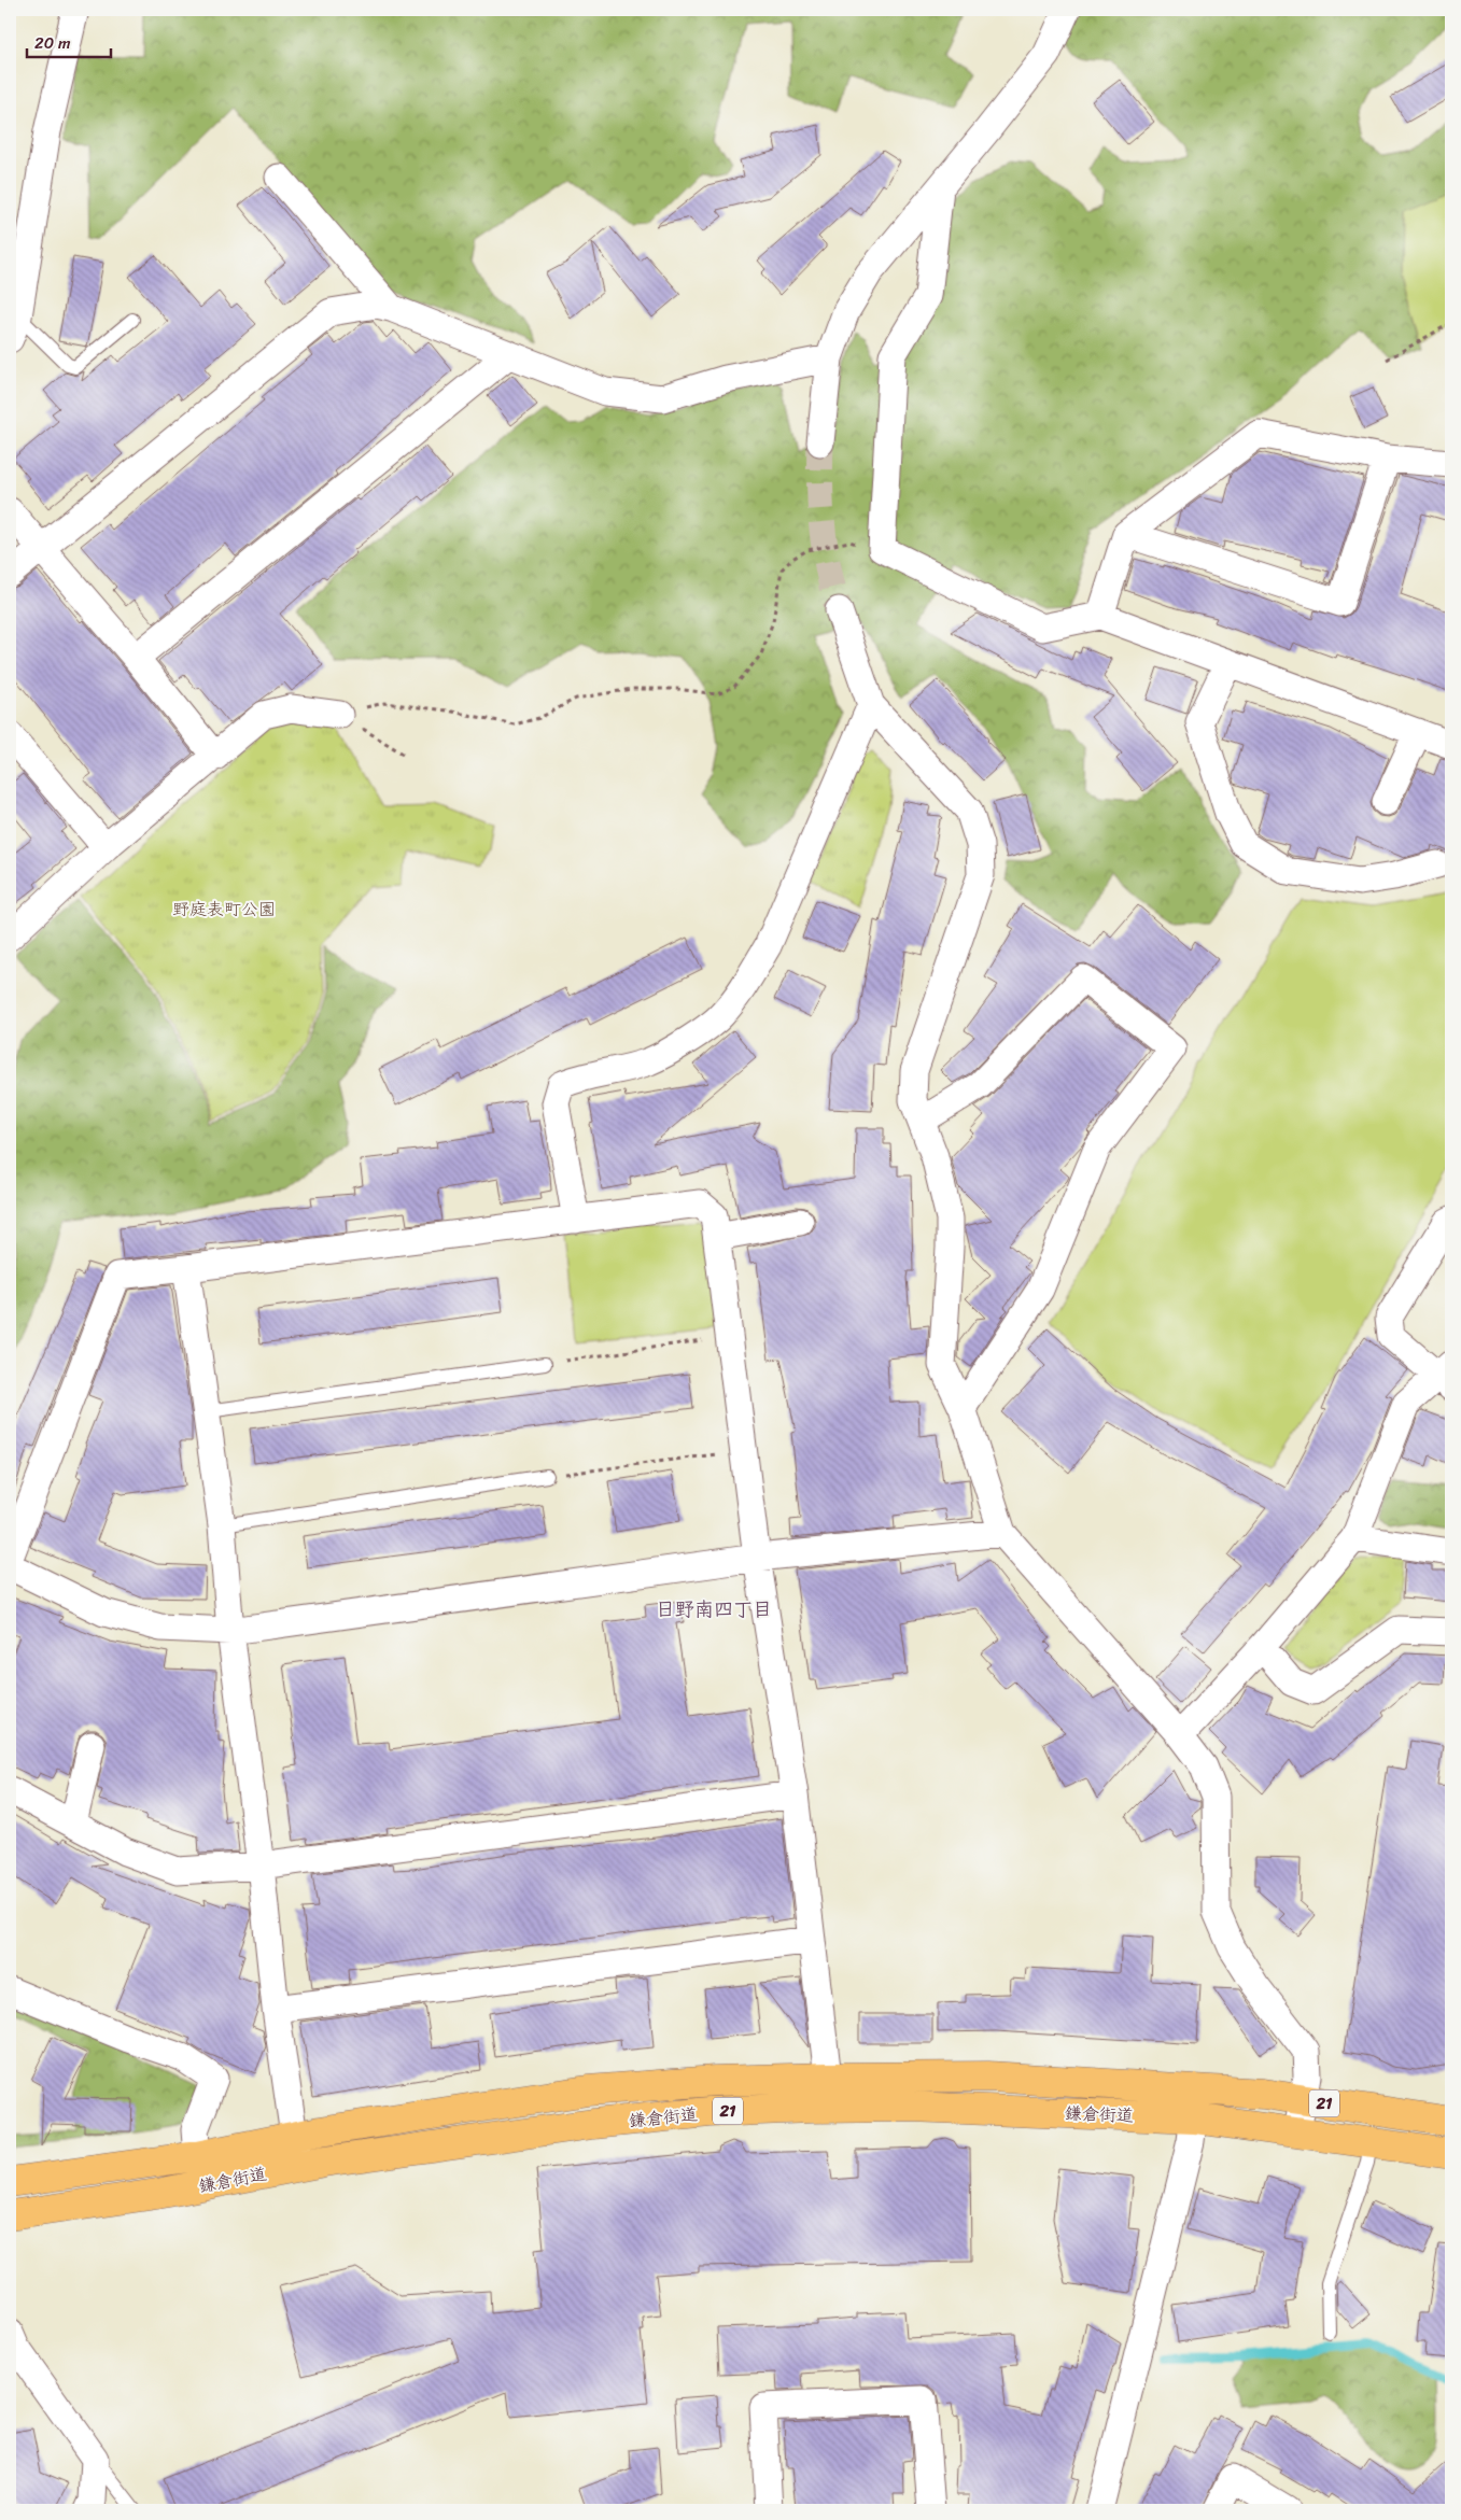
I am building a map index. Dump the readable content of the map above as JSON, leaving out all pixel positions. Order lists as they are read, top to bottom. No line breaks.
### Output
{"streets":{"main road":["21","鎌倉街道"]},"districts":["日野南四丁目"],"parks":["野庭表町公園"],"scale_bar":"20 m"}
